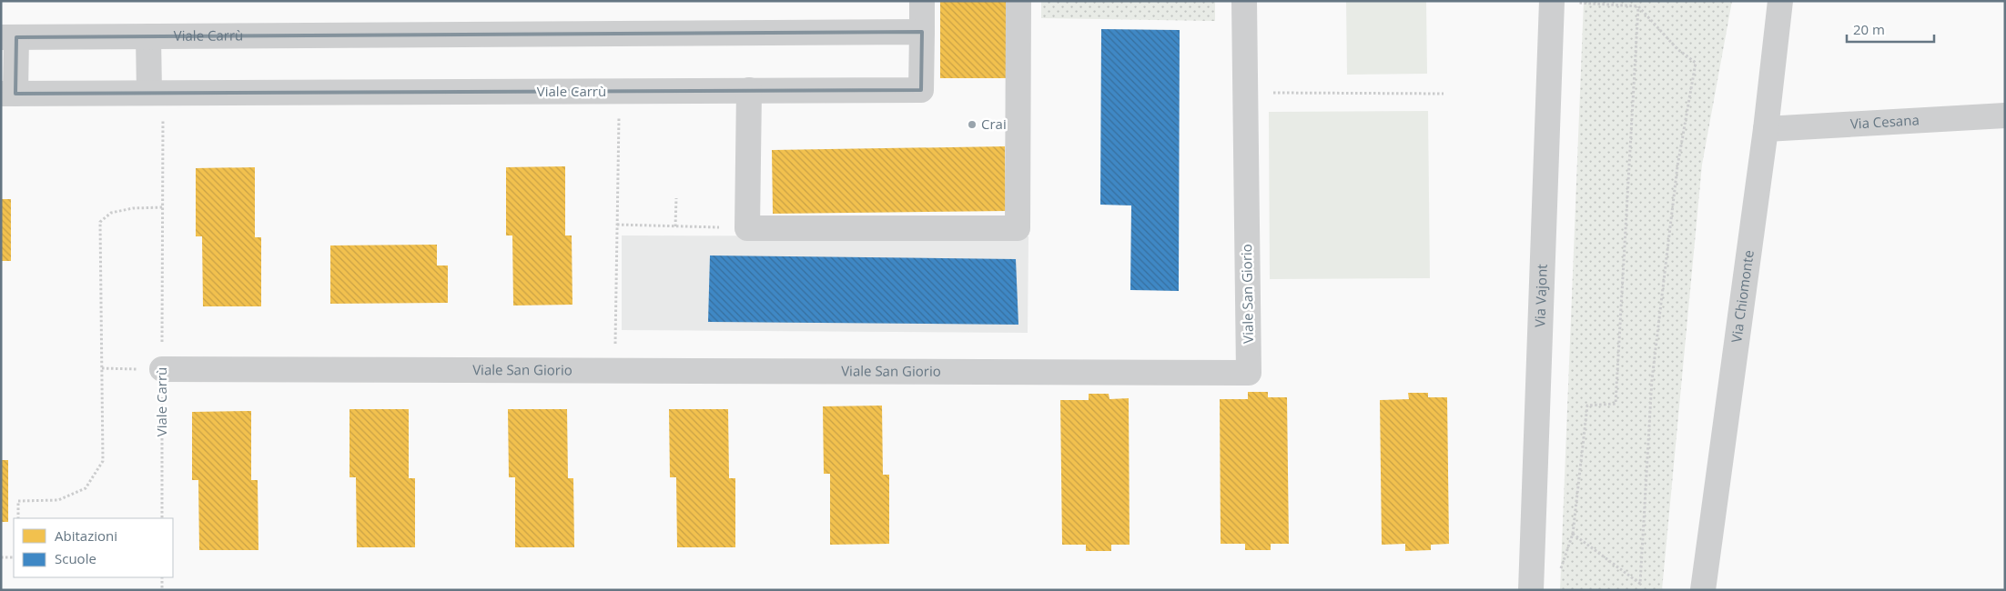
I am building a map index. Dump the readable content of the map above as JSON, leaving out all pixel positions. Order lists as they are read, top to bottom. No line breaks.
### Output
{"streets":{"street":["Viale Carrù","Via Cesana","Viale San Giorio","Via Vajont","Via Chiomonte"]},"crossings":[["Viale Carrù","Viale San Giorio"],["Via Cesana","Via Chiomonte"]],"places":["Crai"],"legend":["Abitazioni","Scuole"],"scale_bar":"20 m"}
